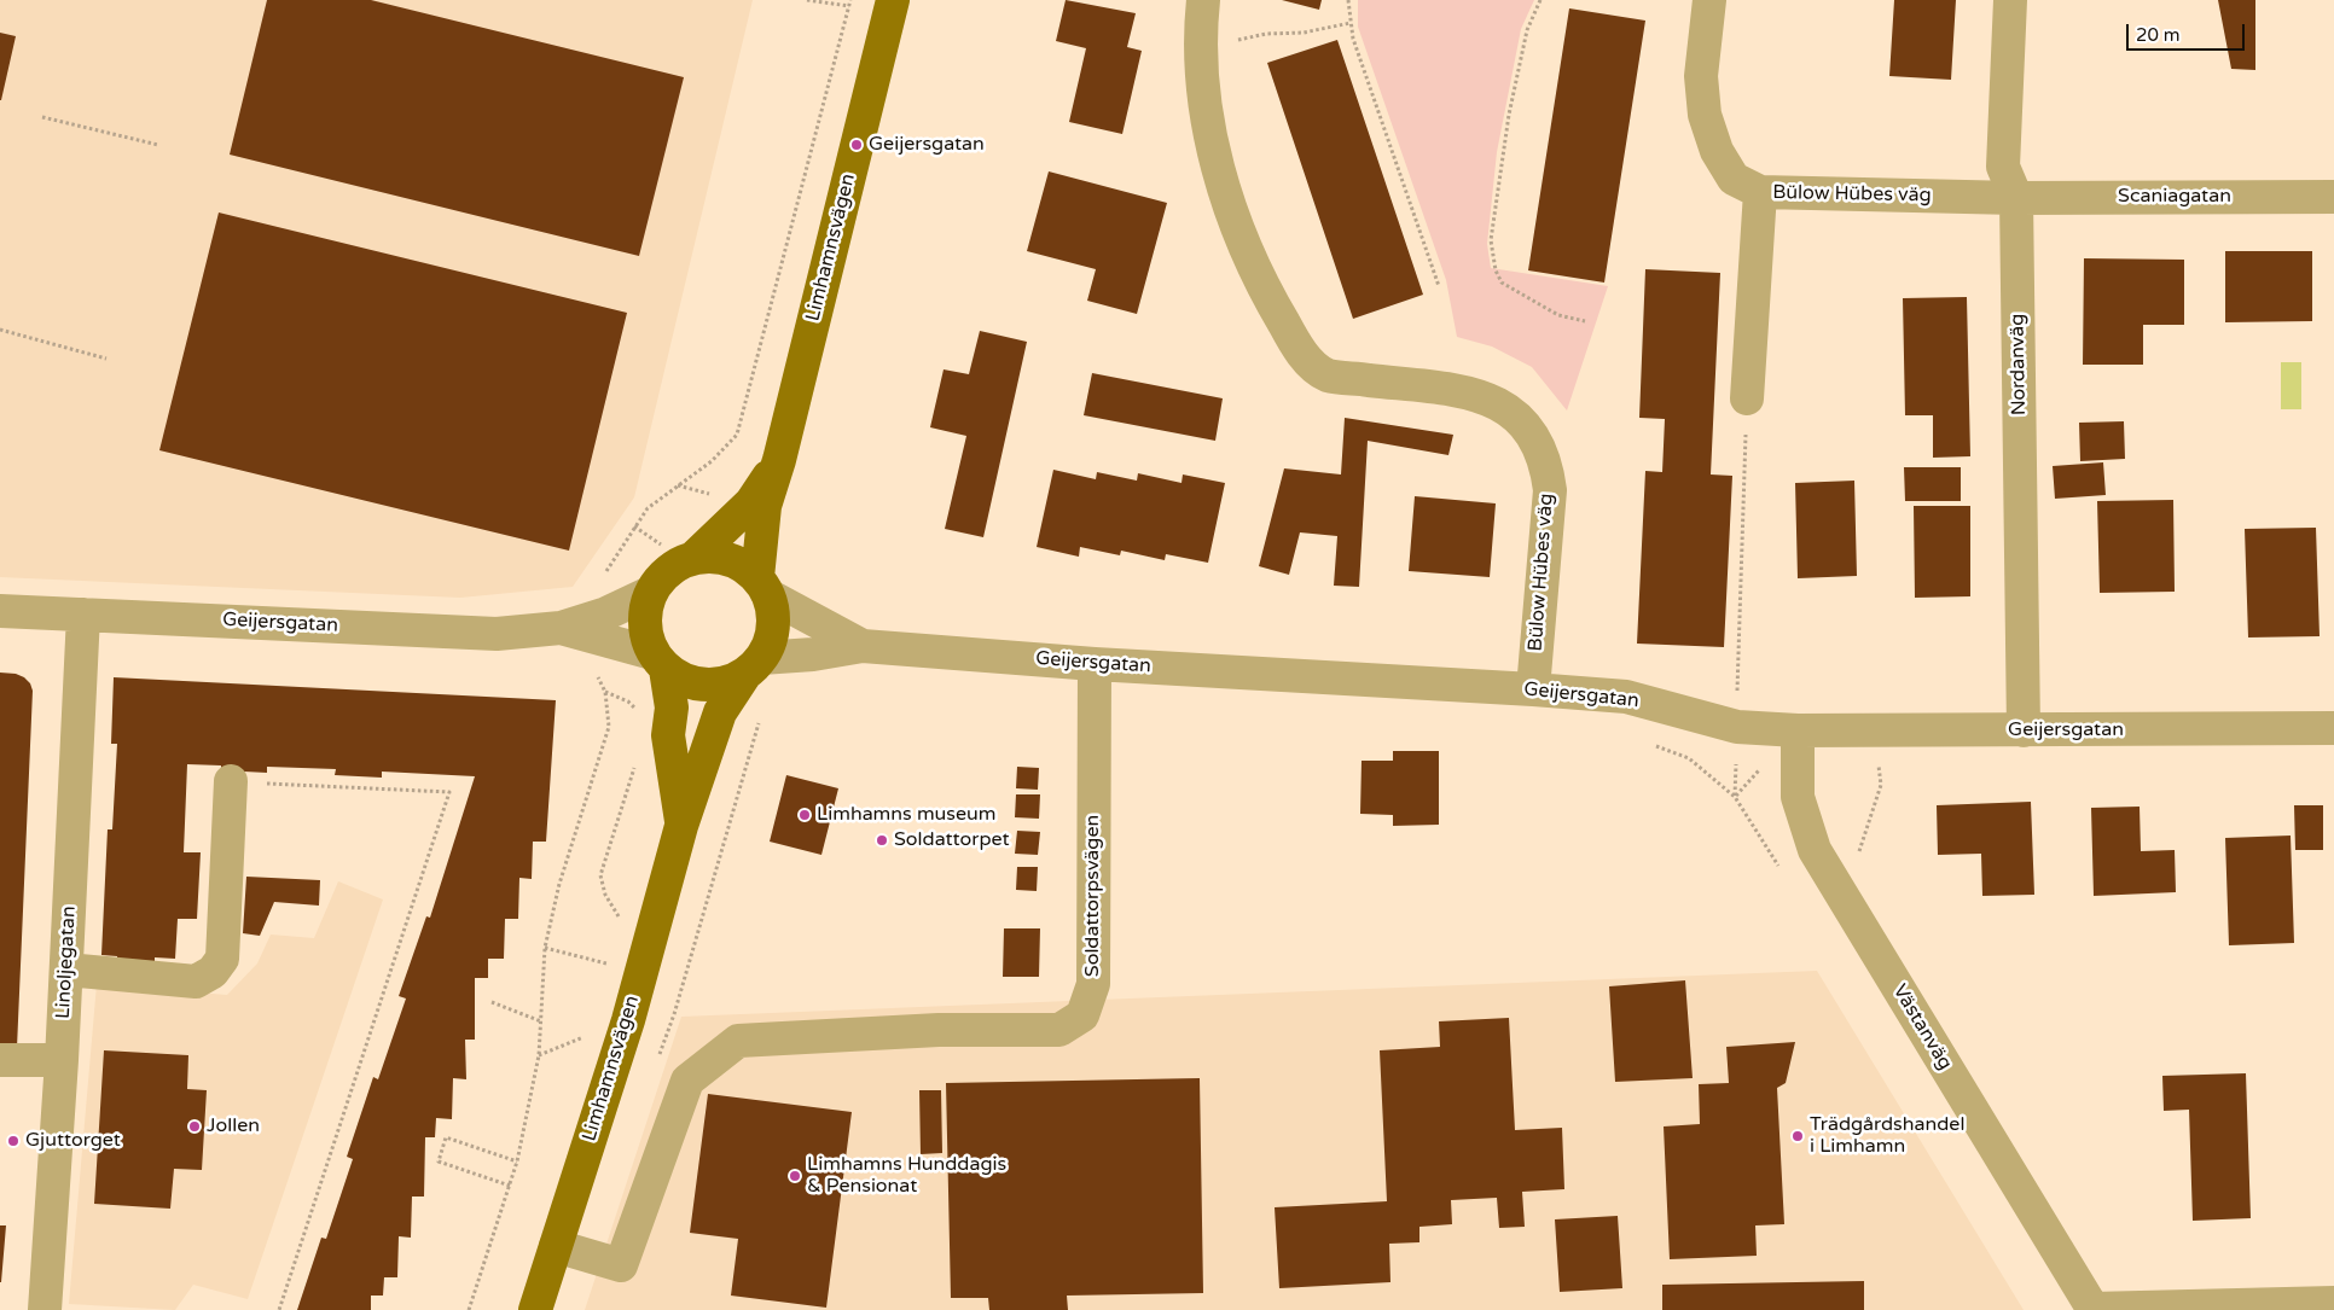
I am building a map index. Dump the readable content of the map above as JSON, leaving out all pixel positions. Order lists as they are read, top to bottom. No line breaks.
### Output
{"streets":{"main road":["Limhamnsvägen"],"street":["Bülow Hübes väg","Scaniagatan","Nordanväg","Geijersgatan","Soldattorpsvägen","Linoljegatan","Västanväg"]},"crossings":[["Bülow Hübes väg","Scaniagatan"],["Bülow Hübes väg","Nordanväg"],["Bülow Hübes väg","Geijersgatan"],["Scaniagatan","Nordanväg"],["Limhamnsvägen","Geijersgatan"],["Limhamnsvägen","Soldattorpsvägen"],["Nordanväg","Geijersgatan"],["Geijersgatan","Soldattorpsvägen"],["Geijersgatan","Linoljegatan"],["Geijersgatan","Västanväg"]],"places":["Geijersgatan","Limhamns museum","Soldattorpet","Jollen","Trädgårdshandel i Limhamn","Gjuttorget","Limhamns Hunddagis & Pensionat"],"scale_bar":"20 m"}
